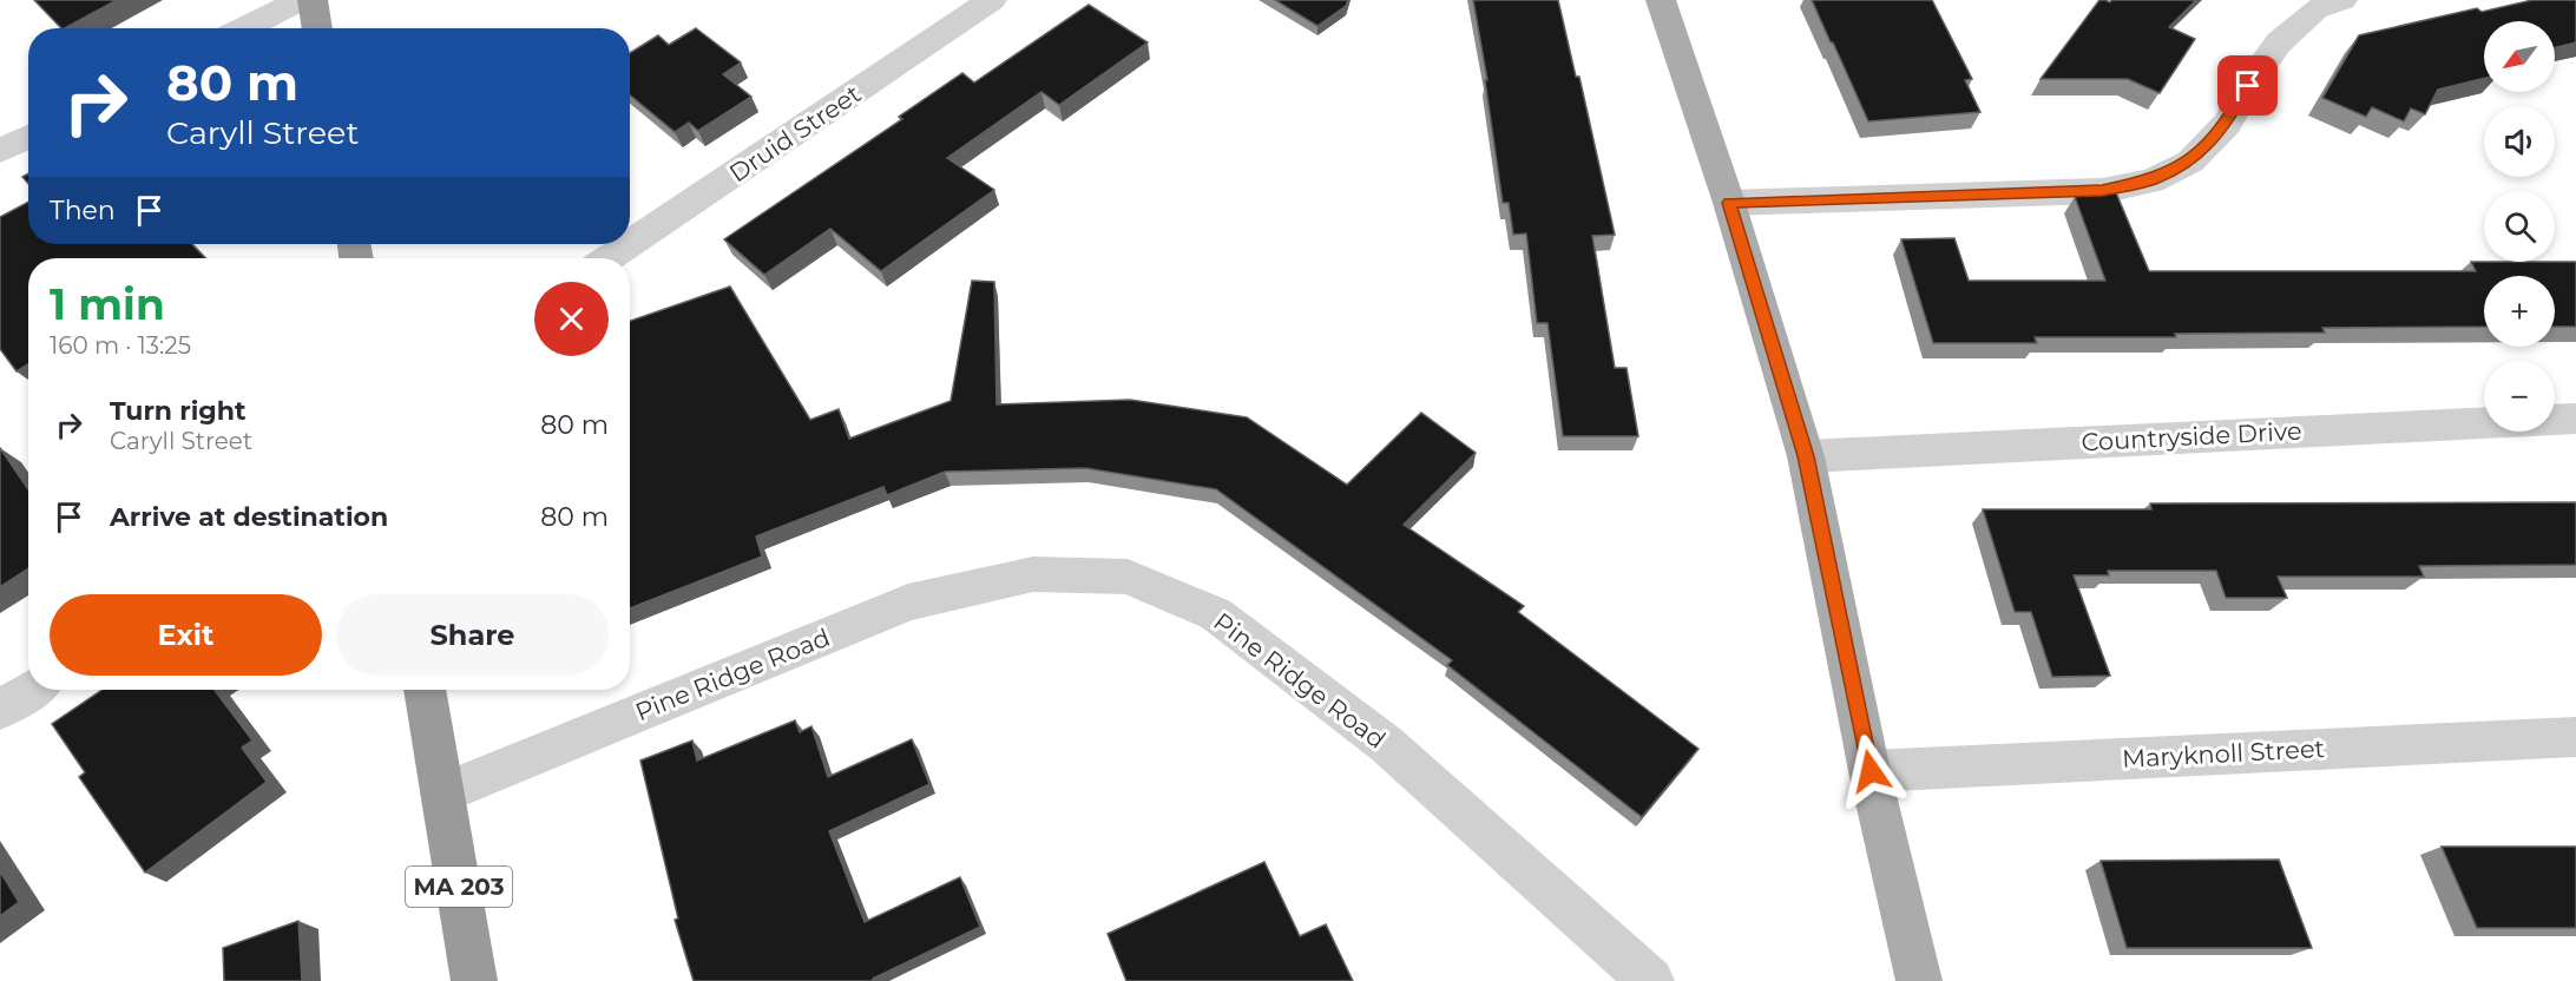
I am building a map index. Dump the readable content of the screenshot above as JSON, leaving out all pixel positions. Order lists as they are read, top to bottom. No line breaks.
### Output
{"streets":{"highway":["MA 203"],"street":["Druid Street","Countryside Drive","Pine Ridge Road","Maryknoll Street"]},"crossings":[["Pine Ridge Road","MA 203"]],"north":"bottom left","page":{"map_buttons":["+","−"],"turn":["80 m","Caryll Street"],"then":"Then","heading":["1 min","160 m · 13:25"],"list":[{"name":"Turn right","note":"Caryll Street","value":"80 m"},{"name":"Arrive at destination","value":"80 m"}],"buttons":["Exit","Share"]}}
